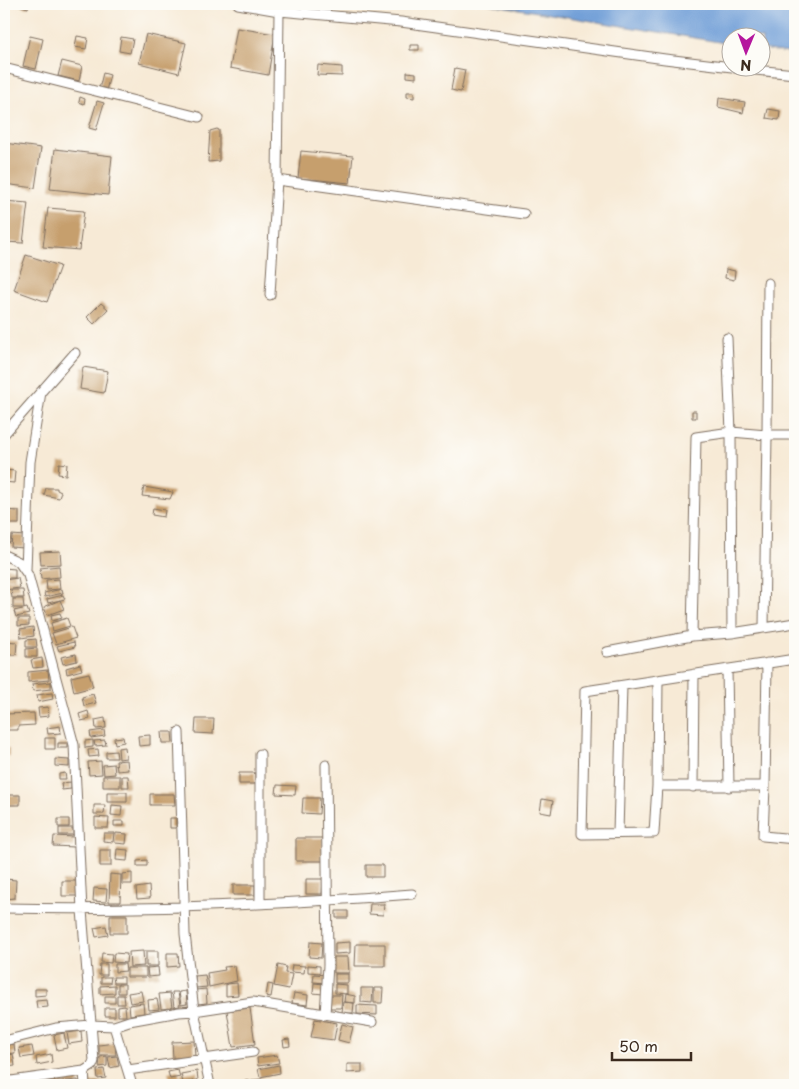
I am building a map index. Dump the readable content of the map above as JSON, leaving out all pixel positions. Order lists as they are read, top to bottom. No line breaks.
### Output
{"scale_bar":"50 m","north":"bottom"}
